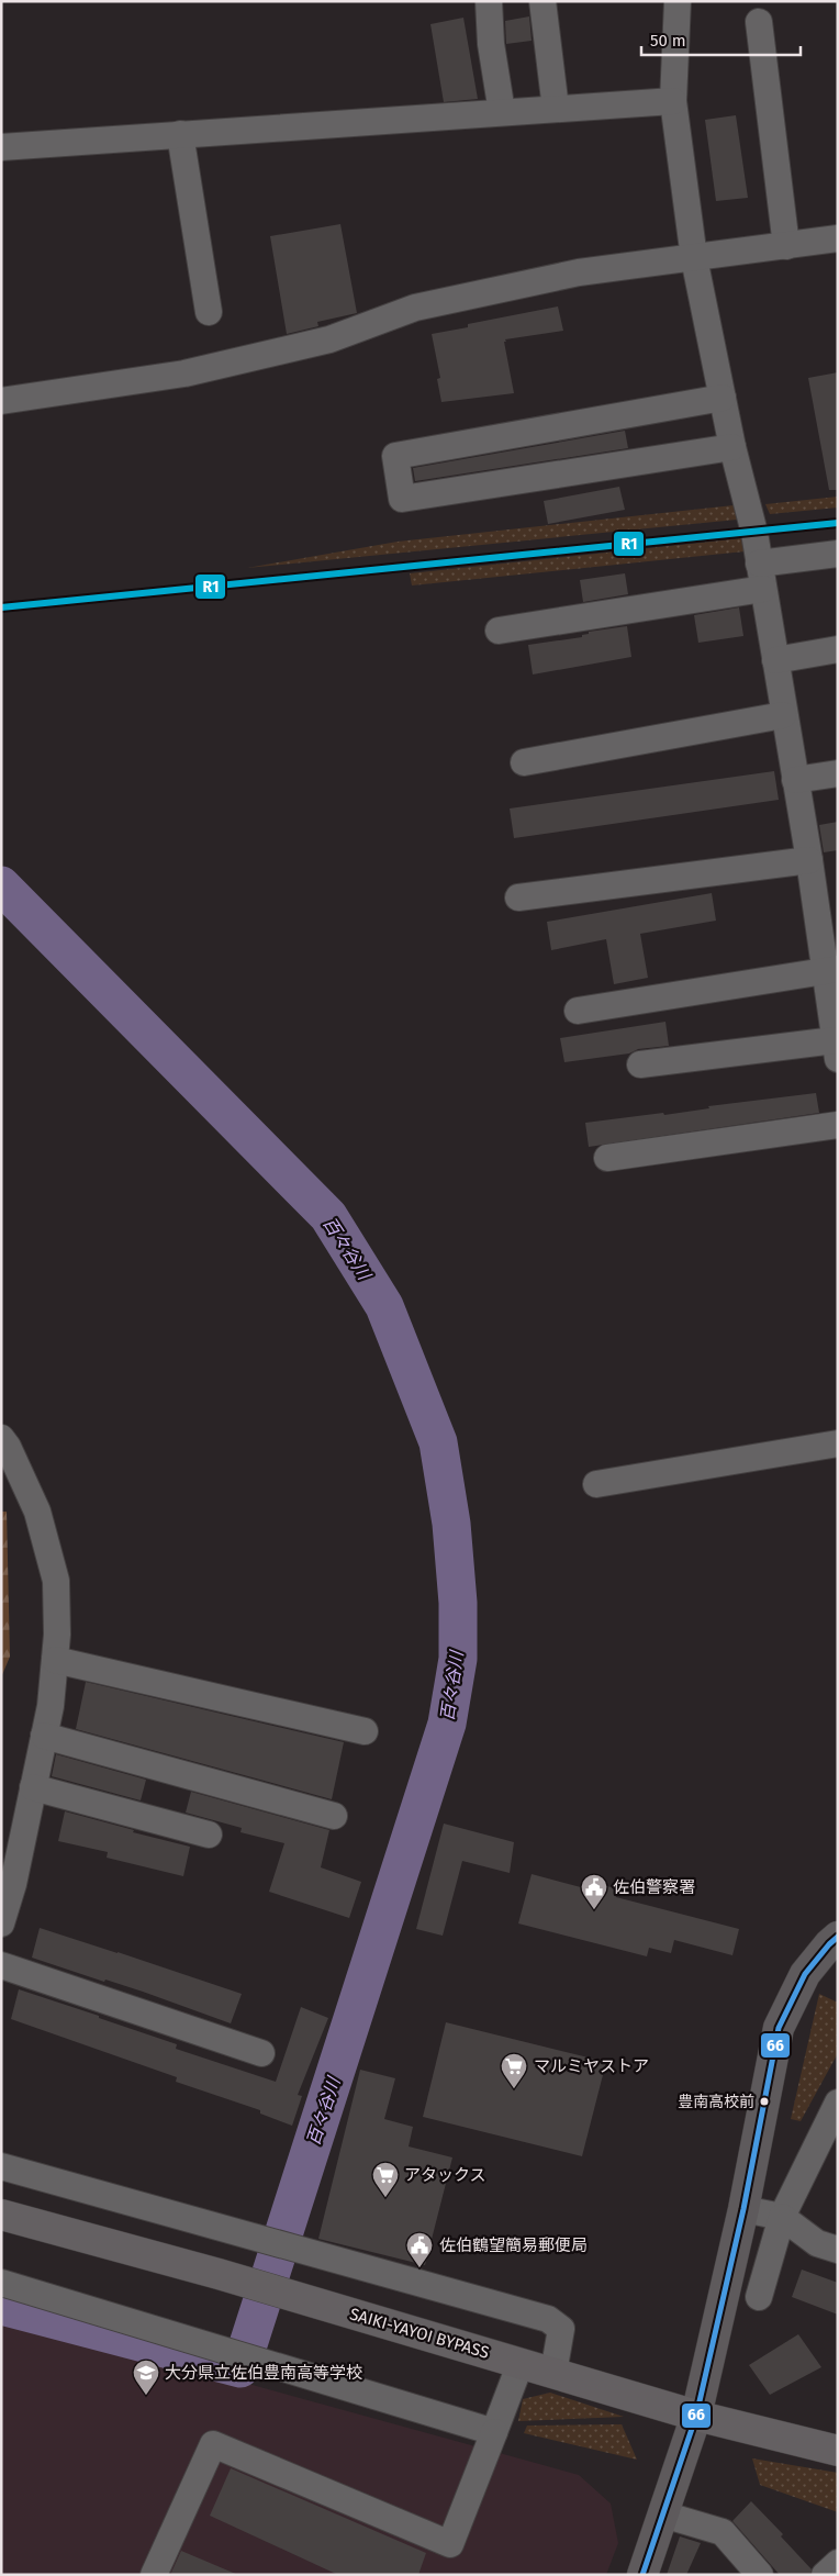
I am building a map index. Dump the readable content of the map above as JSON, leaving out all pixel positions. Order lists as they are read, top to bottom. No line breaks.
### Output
{"streets":{"highway":["SAIKI-YAYOI BYPASS"]},"water":["百々谷川"],"places":{"public building":["佐伯警察署","佐伯鶴望簡易郵便局"],"supermarket":["マルミヤストア","アタックス"],"other":["豊南高校前"],"school or university":["大分県立佐伯豊南高等学校"]},"lines":["transit line R1","transit line 66"],"scale_bar":"50 m"}
